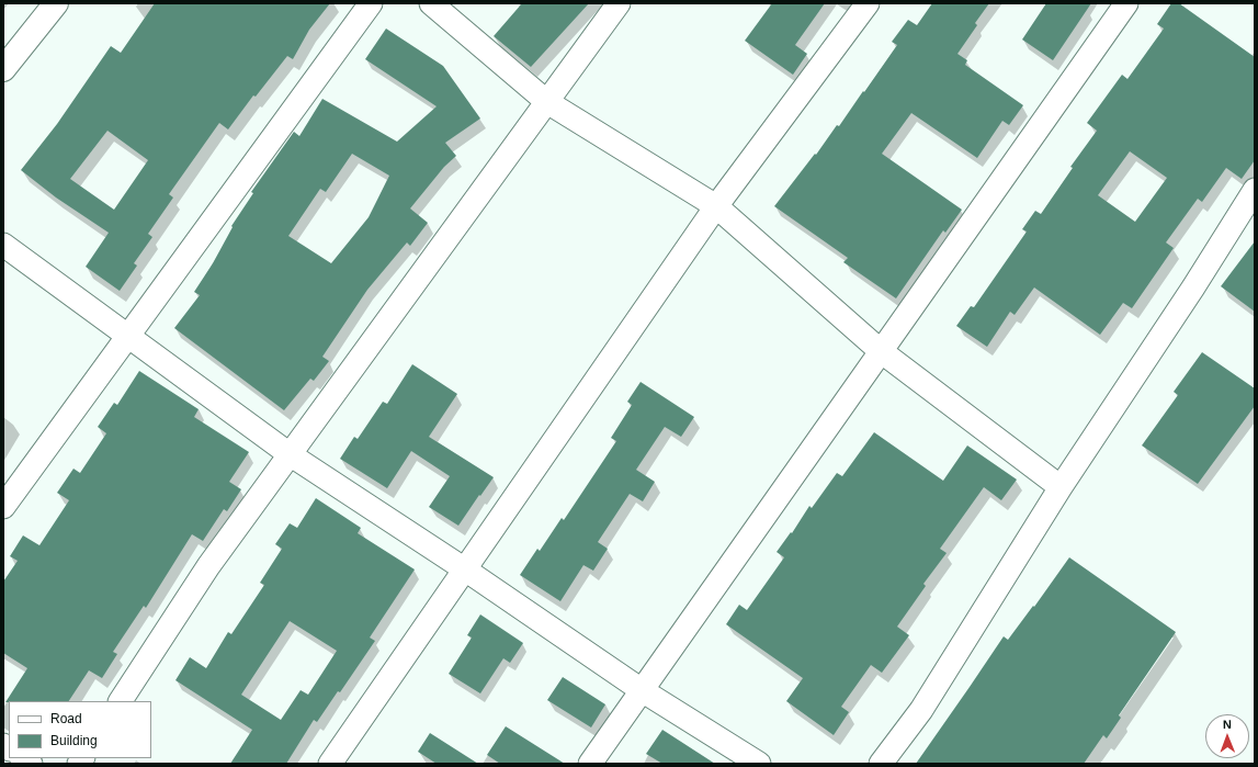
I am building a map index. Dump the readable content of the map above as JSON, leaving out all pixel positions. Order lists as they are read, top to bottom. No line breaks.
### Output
{"legend":["Road","Building"],"north":"top"}
